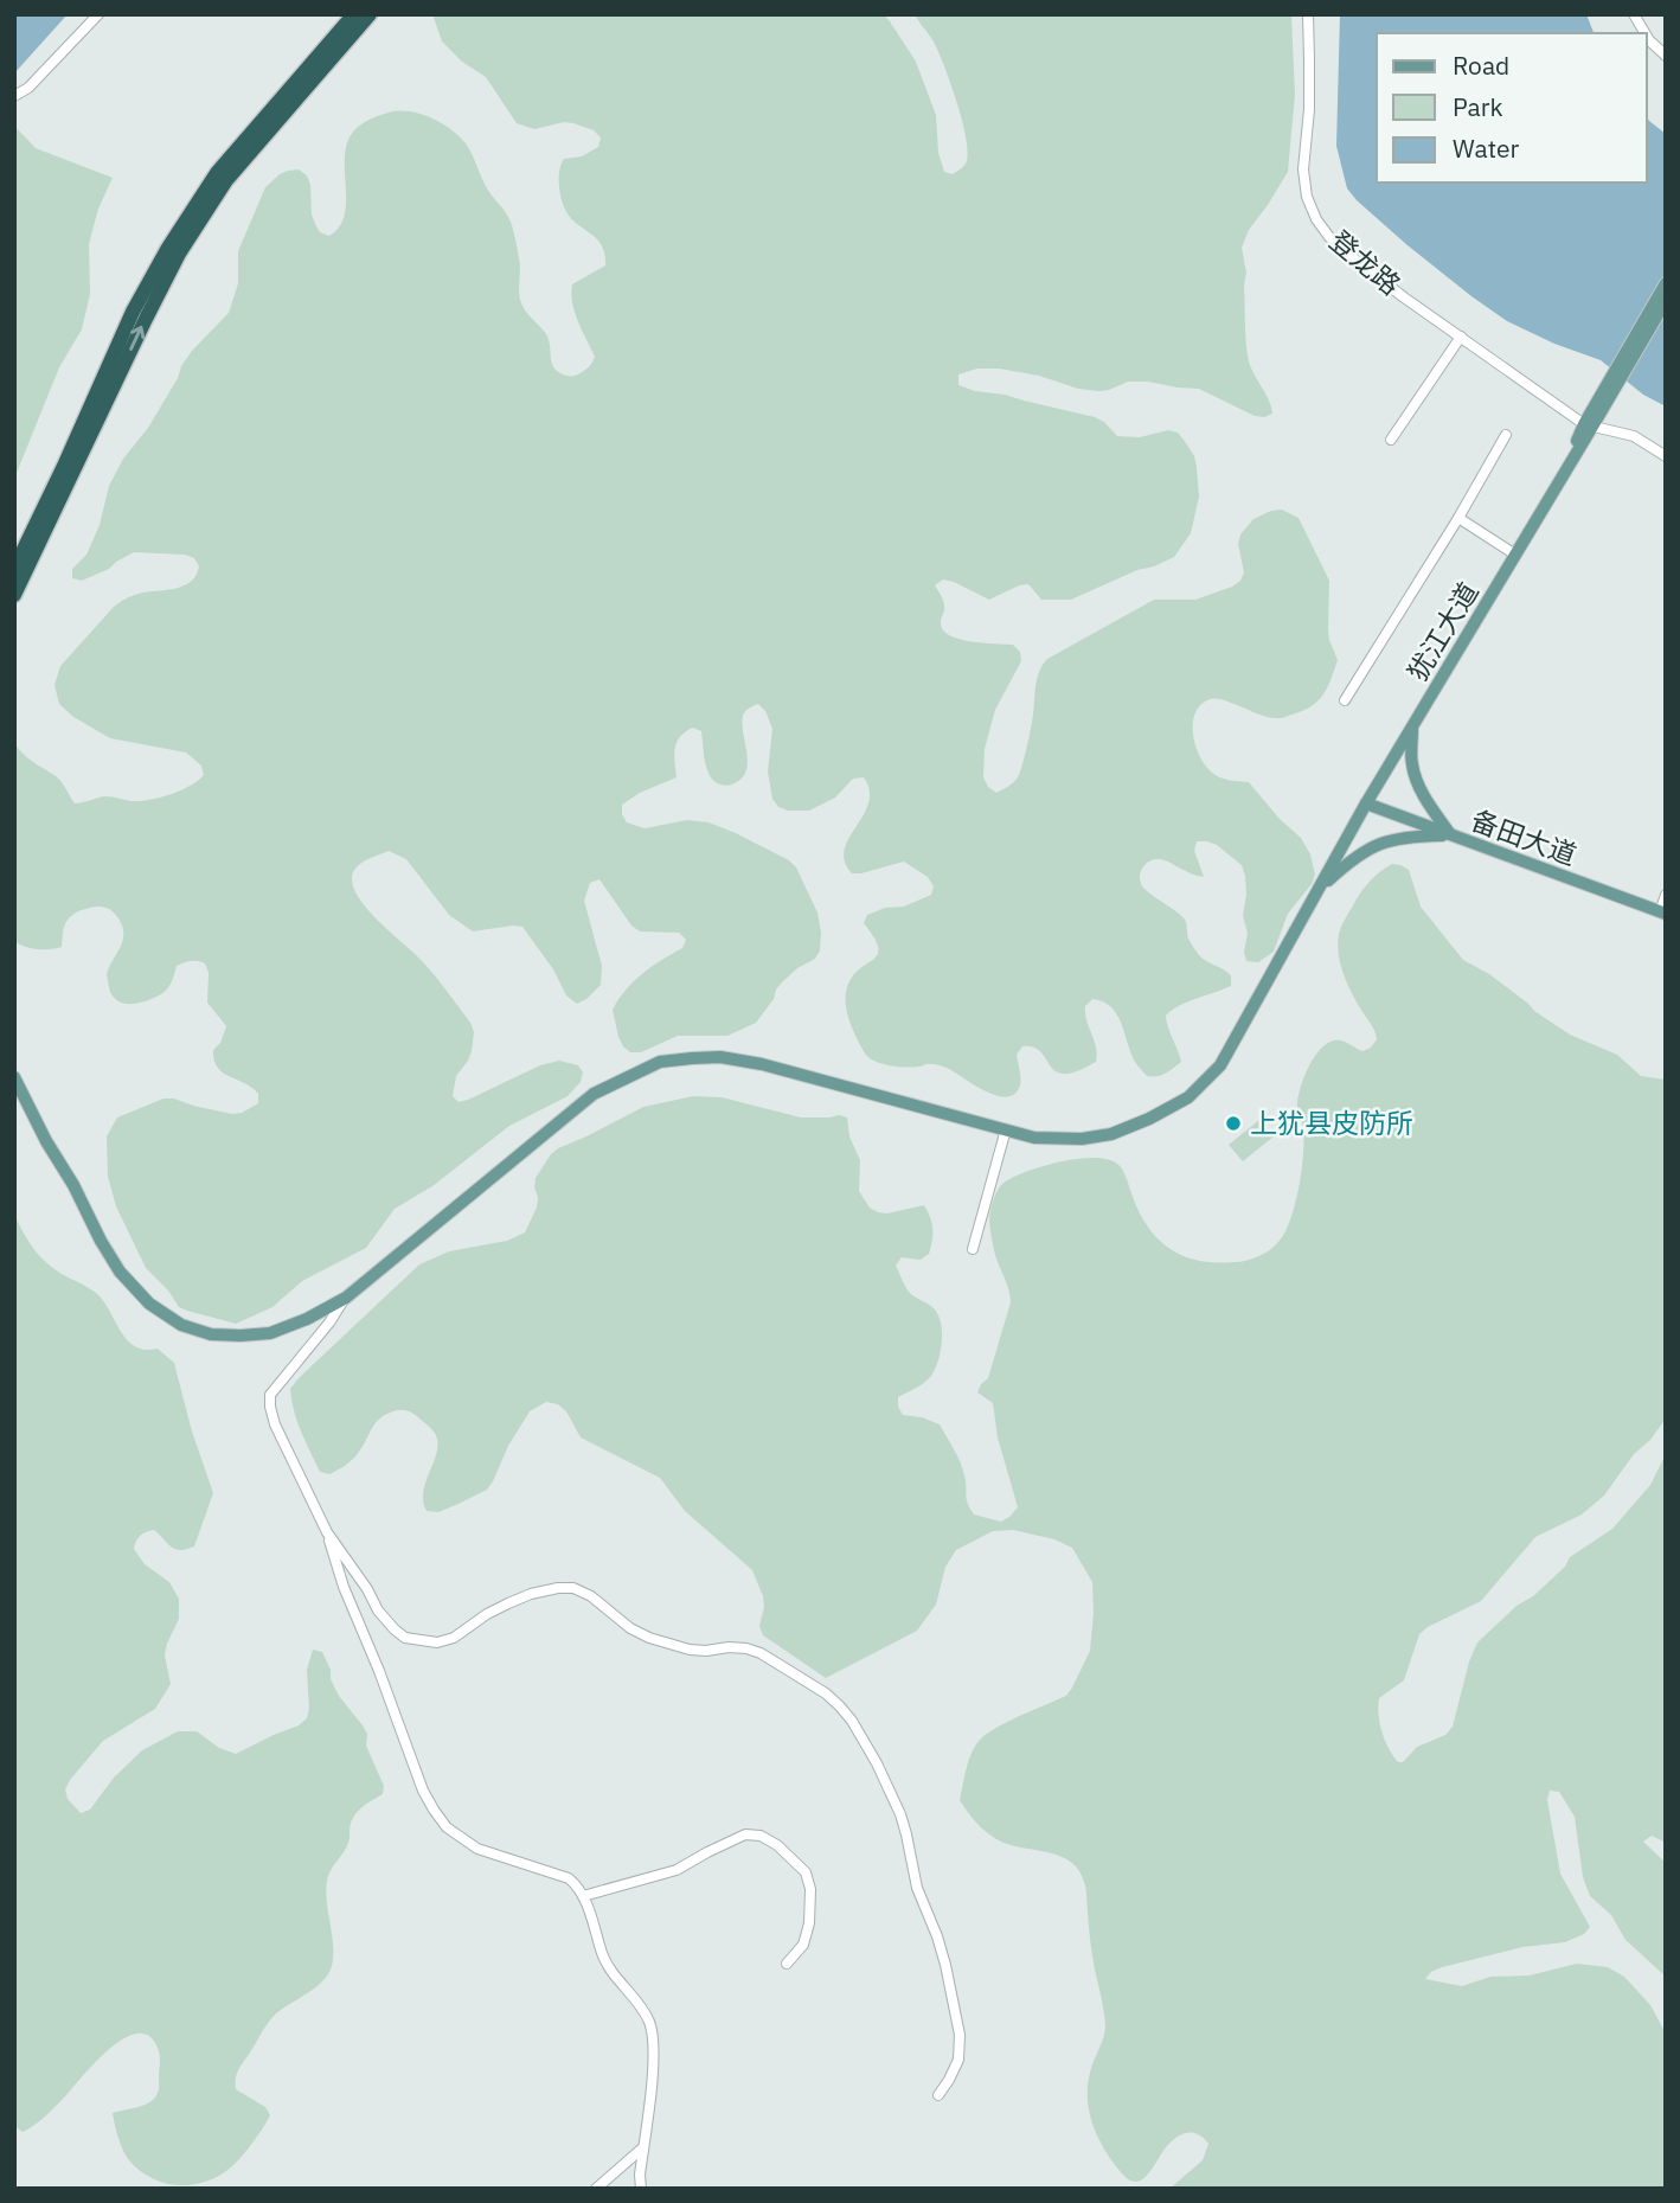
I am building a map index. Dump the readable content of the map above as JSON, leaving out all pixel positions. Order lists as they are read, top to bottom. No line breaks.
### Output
{"streets":{"main road":["犹江大道","备田大道"],"street":["登龙路"]},"crossings":[["登龙路","犹江大道"],["犹江大道","备田大道"]],"places":["上犹县皮防所"],"legend":["Road","Park","Water"]}
